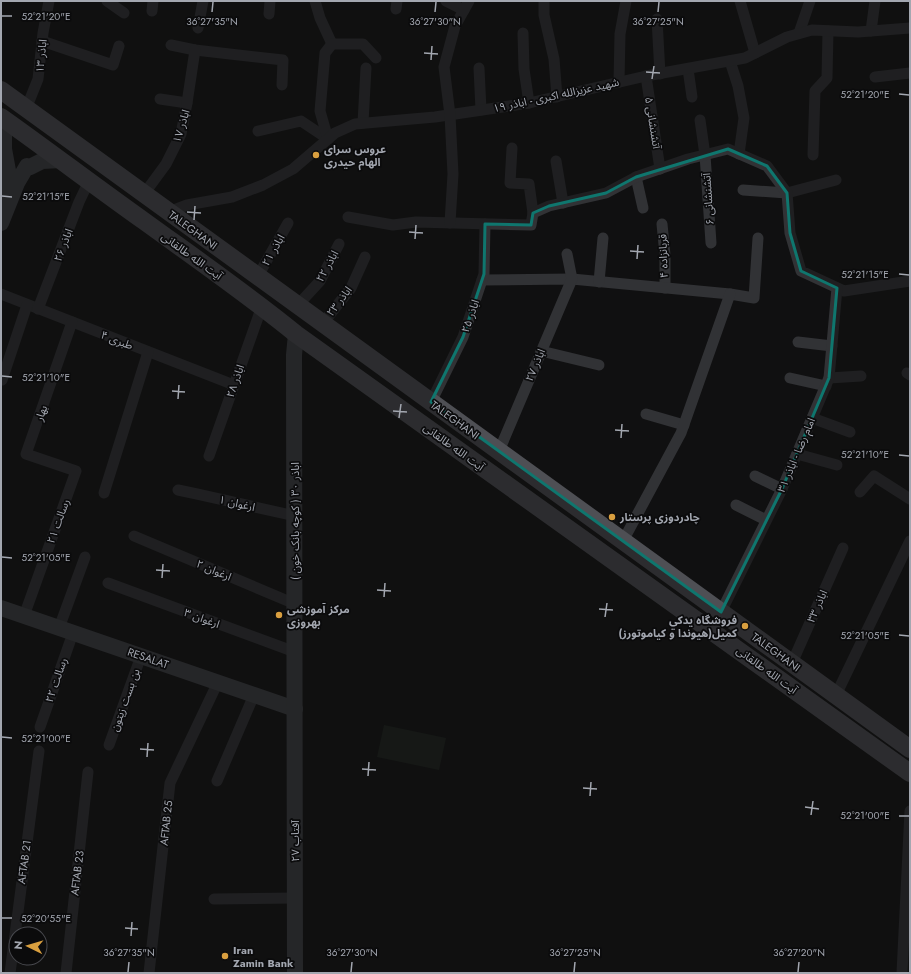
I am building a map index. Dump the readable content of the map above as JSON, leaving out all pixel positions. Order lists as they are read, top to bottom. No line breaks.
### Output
{"streets":{"main road":["TALEGHANI","آیت الله طالقانی","اباذر ۳۰ ( کوچه بانک خون )","RESALAT","آفتاب ۲۷"],"street":["اباذر ۱۳","شهید عزیزالله اکبری - اباذر ۱۹","آتشنشانی ۵","اباذر ۱۷","آتشنشانی ۶","اباذر ۲۶","اباذر ۲۱","قربانزاده ۴","اباذر ۲۲","اباذر ۲۳","اباذر ۲۵","طبری ۴","اباذر ۲۷","اباذر ۲۸","بهار","امام رضا - اباذر ۳۱","ارغوان ۱","رسالت ۲۱","ارغوان ۲","اباذر ۳۳","ارغوان ۳","رسالت ۲۲","بن بست زیتون","AFTAB 25","AFTAB 21","AFTAB 23"]},"crossings":[["اباذر ۱۳","TALEGHANI"],["شهید عزیزالله اکبری - اباذر ۱۹","آتشنشانی ۵"],["شهید عزیزالله اکبری - اباذر ۱۹","TALEGHANI"],["اباذر ۱۷","TALEGHANI"],["TALEGHANI","اباذر ۲۱"],["TALEGHANI","اباذر ۲۲"],["TALEGHANI","اباذر ۲۳"],["TALEGHANI","اباذر ۲۵"],["TALEGHANI","اباذر ۲۷"],["TALEGHANI","امام رضا - اباذر ۳۱"],["TALEGHANI","اباذر ۳۳"],["اباذر ۲۶","آیت الله طالقانی"],["اباذر ۲۶","طبری ۴"],["آیت الله طالقانی","اباذر ۲۸"],["آیت الله طالقانی","اباذر ۳۰ ( کوچه بانک خون )"],["طبری ۴","اباذر ۲۸"],["طبری ۴","بهار"],["بهار","رسالت ۲۱"],["ارغوان ۱","اباذر ۳۰ ( کوچه بانک خون )"],["رسالت ۲۱","RESALAT"],["اباذر ۳۰ ( کوچه بانک خون )","ارغوان ۲"],["اباذر ۳۰ ( کوچه بانک خون )","ارغوان ۳"],["اباذر ۳۰ ( کوچه بانک خون )","RESALAT"],["اباذر ۳۰ ( کوچه بانک خون )","آفتاب ۲۷"],["RESALAT","رسالت ۲۲"],["RESALAT","بن بست زیتون"],["RESALAT","AFTAB 25"],["RESALAT","آفتاب ۲۷"]],"places":["عروس سرای الهام حیدری","چادردوزی پرستار","مرکز آموزشی بهروزی","فروشگاه يدكي كميل(هیوندا و کیاموتورز)","Iran Zamin Bank"],"north":"left","coordinates":["52°21'20\"E","36°27'35\"N","36°27'30\"N","36°27'25\"N","52°21'15\"E","52°21'10\"E","52°21'05\"E","52°21'00\"E","52°20'55\"E","36°27'20\"N"]}
